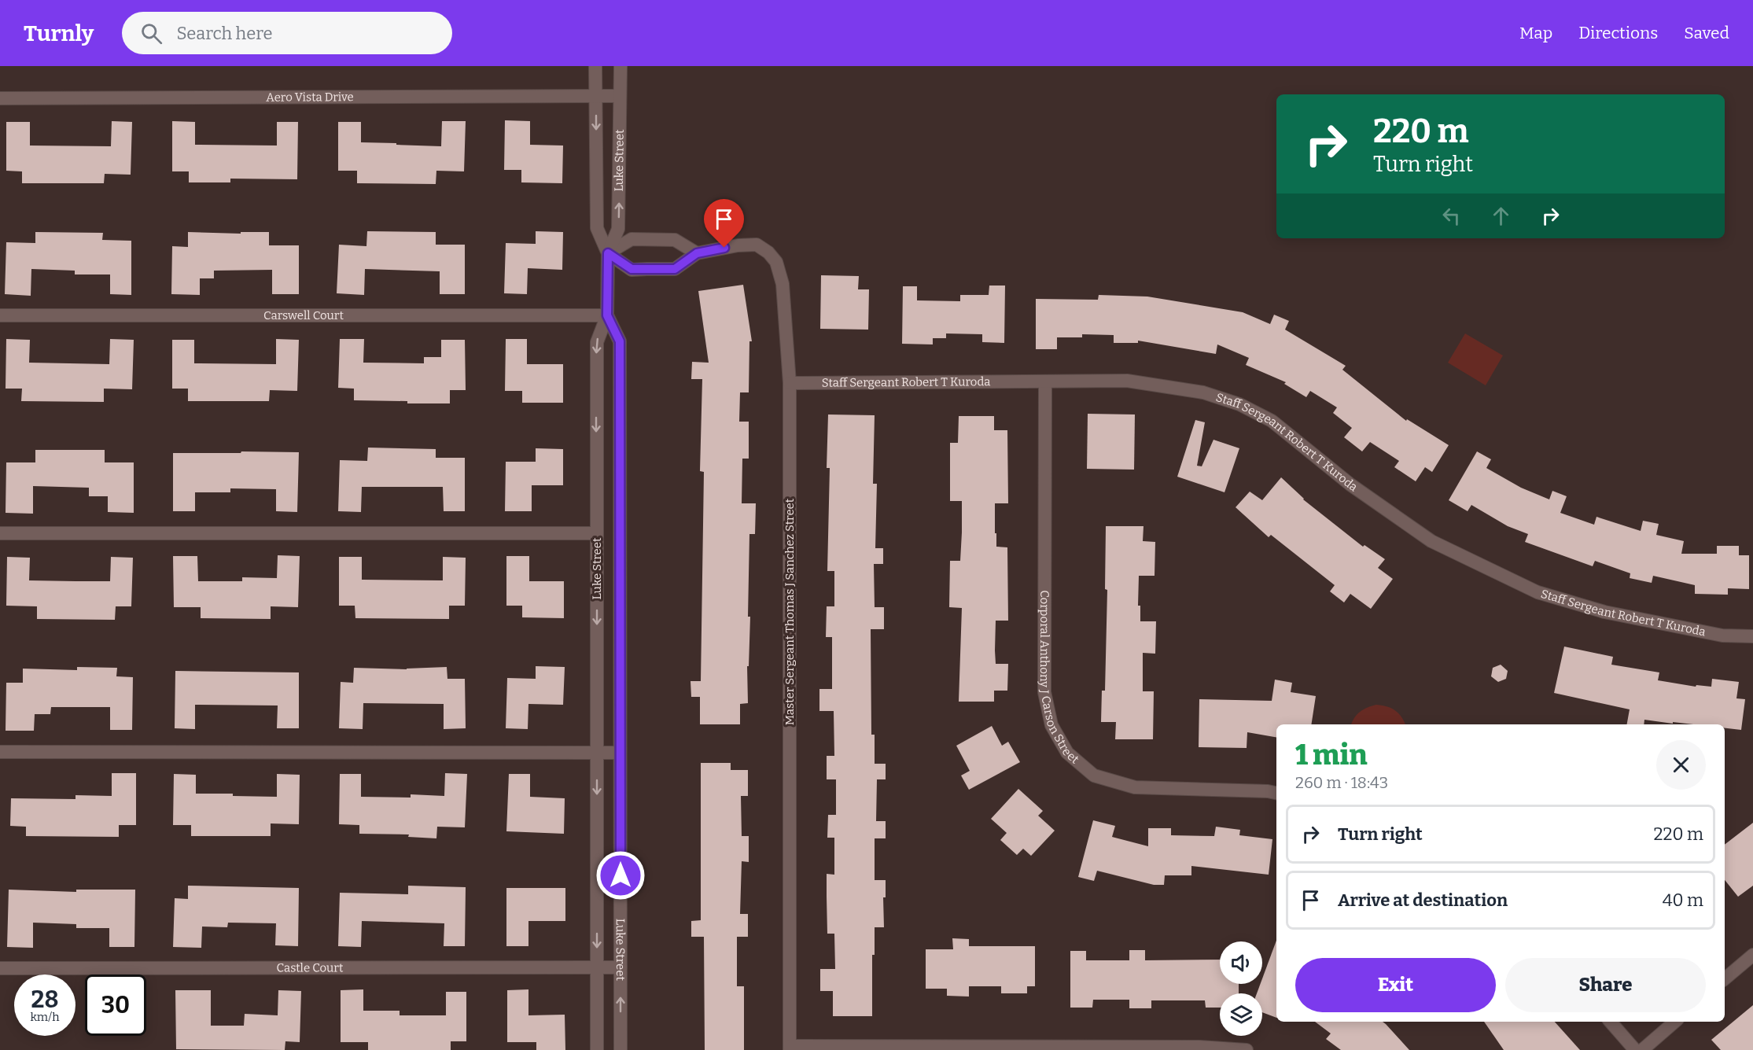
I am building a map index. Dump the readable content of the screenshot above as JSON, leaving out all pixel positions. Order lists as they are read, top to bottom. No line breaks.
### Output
{"streets":{"street":["Aero Vista Drive","Luke Street","Carswell Court","Staff Sergeant Robert T Kuroda","Master Sergeant Thomas J Sanchez Street","Corporal Anthony J Carson Street","Castle Court"]},"crossings":[["Aero Vista Drive","Luke Street"],["Luke Street","Carswell Court"],["Luke Street","Master Sergeant Thomas J Sanchez Street"],["Luke Street","Castle Court"],["Staff Sergeant Robert T Kuroda","Master Sergeant Thomas J Sanchez Street"],["Staff Sergeant Robert T Kuroda","Corporal Anthony J Carson Street"]],"page":{"header":"Turnly","search":"Search here","nav":["Map","Directions","Saved"],"turn":["220 m","Turn right"],"heading":["1 min","260 m · 18:43"],"list":[{"name":"Turn right","value":"220 m"},{"name":"Arrive at destination","value":"40 m"}],"buttons":["Exit","Share"],"speed":"28 km/h","limit":"30"}}
